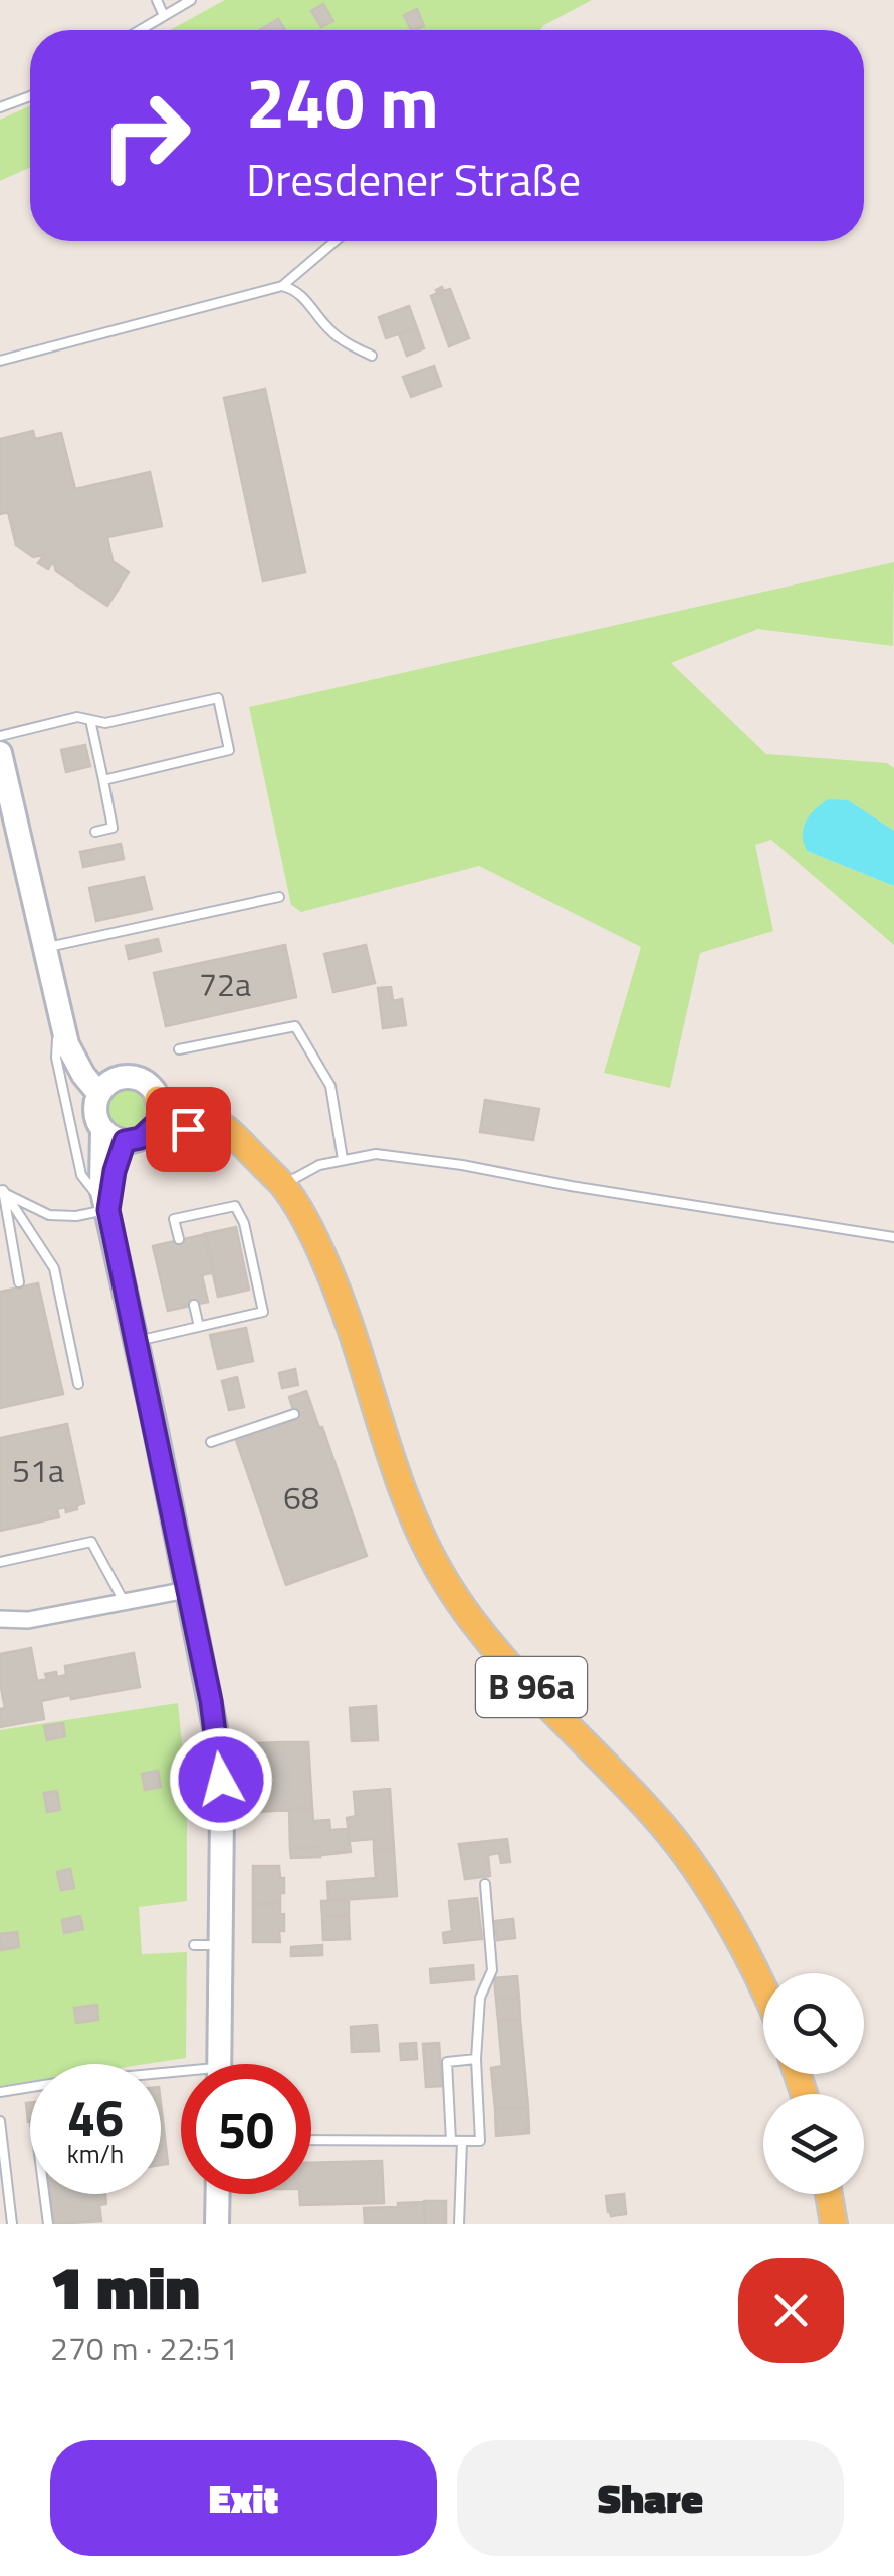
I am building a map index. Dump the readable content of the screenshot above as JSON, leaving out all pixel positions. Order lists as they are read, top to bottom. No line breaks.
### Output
{"streets":{"main road":["B 96a"]},"house_numbers":["72a","51a","68"],"page":{"turn":["240 m","Dresdener Straße"],"speed":"46 km/h","limit":"50","heading":["1 min","270 m · 22:51"],"buttons":["Exit","Share"]}}
